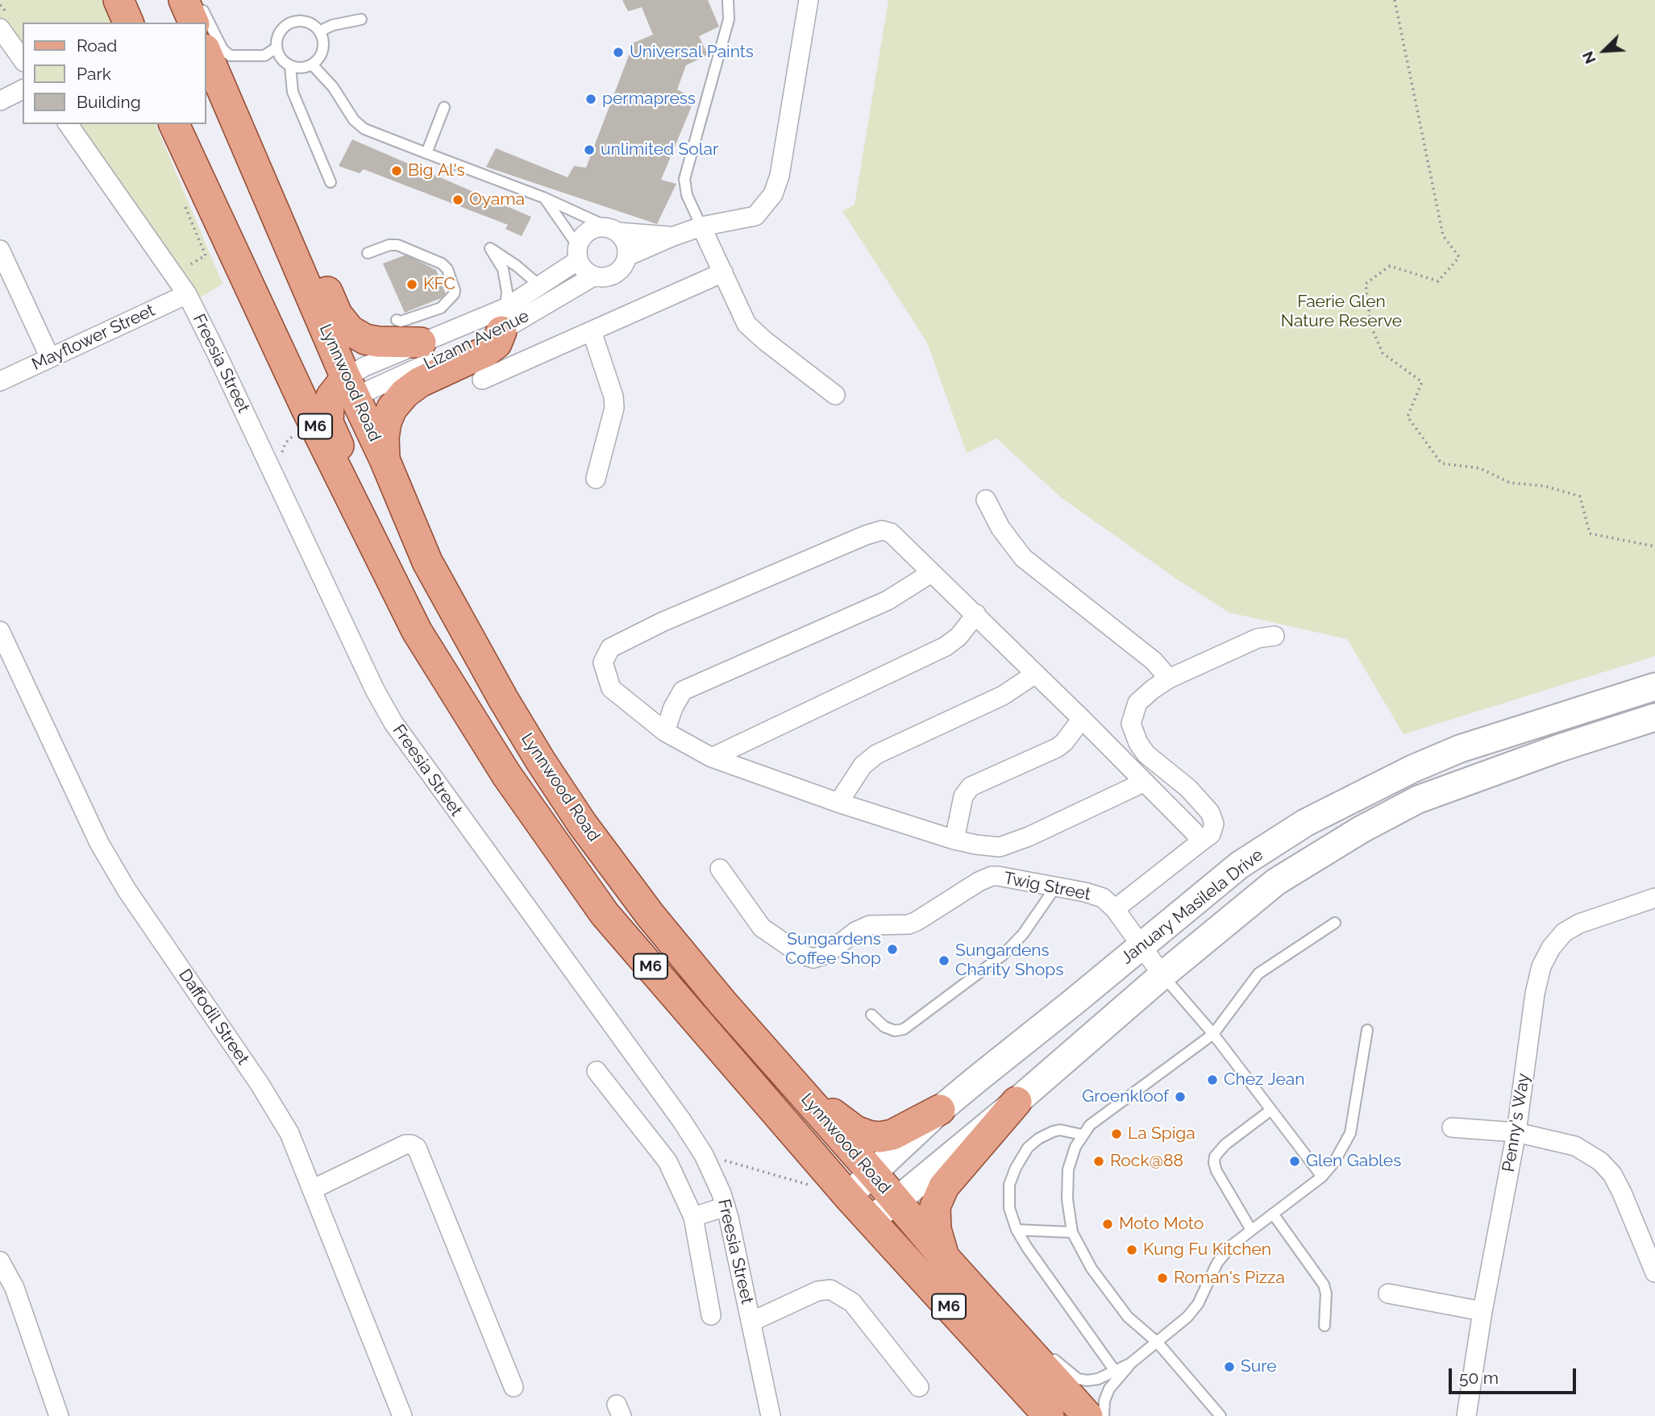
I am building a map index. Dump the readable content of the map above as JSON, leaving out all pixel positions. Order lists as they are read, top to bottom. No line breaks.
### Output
{"streets":{"main road":["Lynnwood Road","M6","January Masilela Drive"],"street":["Mayflower Street","Lizann Avenue","Freesia Street","Twig Street","Daffodil Street","Penny's Way"]},"crossings":[["Mayflower Street","Freesia Street"],["Lizann Avenue","Lynnwood Road"],["Lynnwood Road","January Masilela Drive"],["Twig Street","January Masilela Drive"]],"parks":["Faerie Glen Nature Reserve"],"places":["Universal Paints","permapress","unlimited Solar","Big Al's","Oyama","KFC","Sungardens Coffee Shop","Sungardens Charity Shops","Chez Jean","Groenkloof","La Spiga","Rock@88","Glen Gables","Moto Moto","Kung Fu Kitchen","Roman's Pizza","Sure"],"legend":["Road","Park","Building"],"scale_bar":"50 m","north":"bottom left"}
